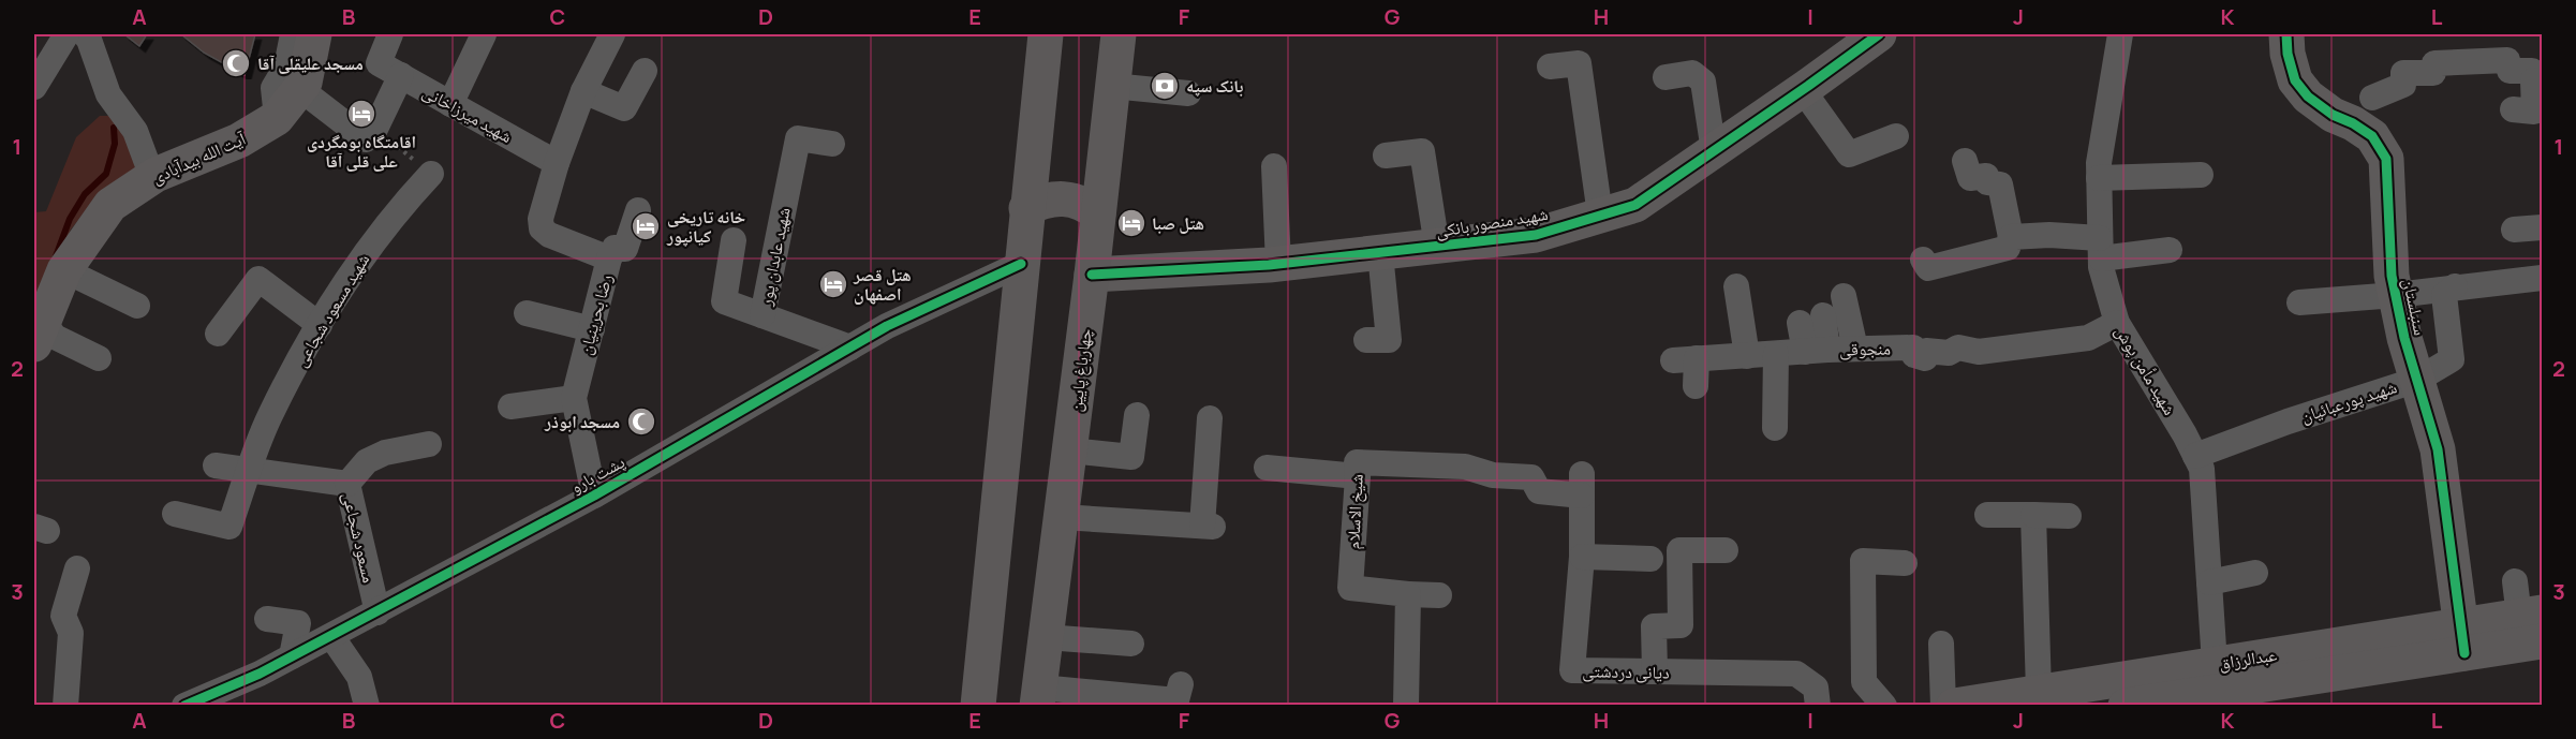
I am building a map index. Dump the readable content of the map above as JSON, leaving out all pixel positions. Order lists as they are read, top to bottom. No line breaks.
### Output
{"streets":{"main road":["چهارباغ پایین","عبدالرزاق"],"street":["شهید میرزاخانی","آیت الله بیدآبادی","شهید منصور بانکی","شهید عابدان پور","سنبلستان","شهید مسعود شجاعی","رضا بحرینیان","منجوقی","شهید مأمن پوش","شهید پورعبائیان","پشت بارو","شیخ الاسلام","مسعود شجاعی","دیانی دردشتی"]},"crossings":[["شهید میرزاخانی","رضا بحرینیان"],["شهید منصور بانکی","چهارباغ پایین"],["شهید عابدان پور","پشت بارو"],["سنبلستان","شهید پورعبائیان"],["سنبلستان","عبدالرزاق"],["شهید مسعود شجاعی","مسعود شجاعی"],["رضا بحرینیان","پشت بارو"],["منجوقی","شهید مأمن پوش"],["شهید مأمن پوش","شهید پورعبائیان"],["شهید مأمن پوش","عبدالرزاق"],["پشت بارو","مسعود شجاعی"],["شیخ الاسلام","دیانی دردشتی"]],"places":{"mosque":["مسجد علیقلی آقا","مسجد ابوذر"],"bank":["بانک سپه"],"hotel":["اقامتگاه بومگردی علی قلی آقا","هتل صبا","خانه تاریخی کیانپور","هتل قصر اصفهان"]},"grid":{"columns":["A","B","C","D","E","F","G","H","I","J","K","L"],"rows":["1","2","3"]}}
